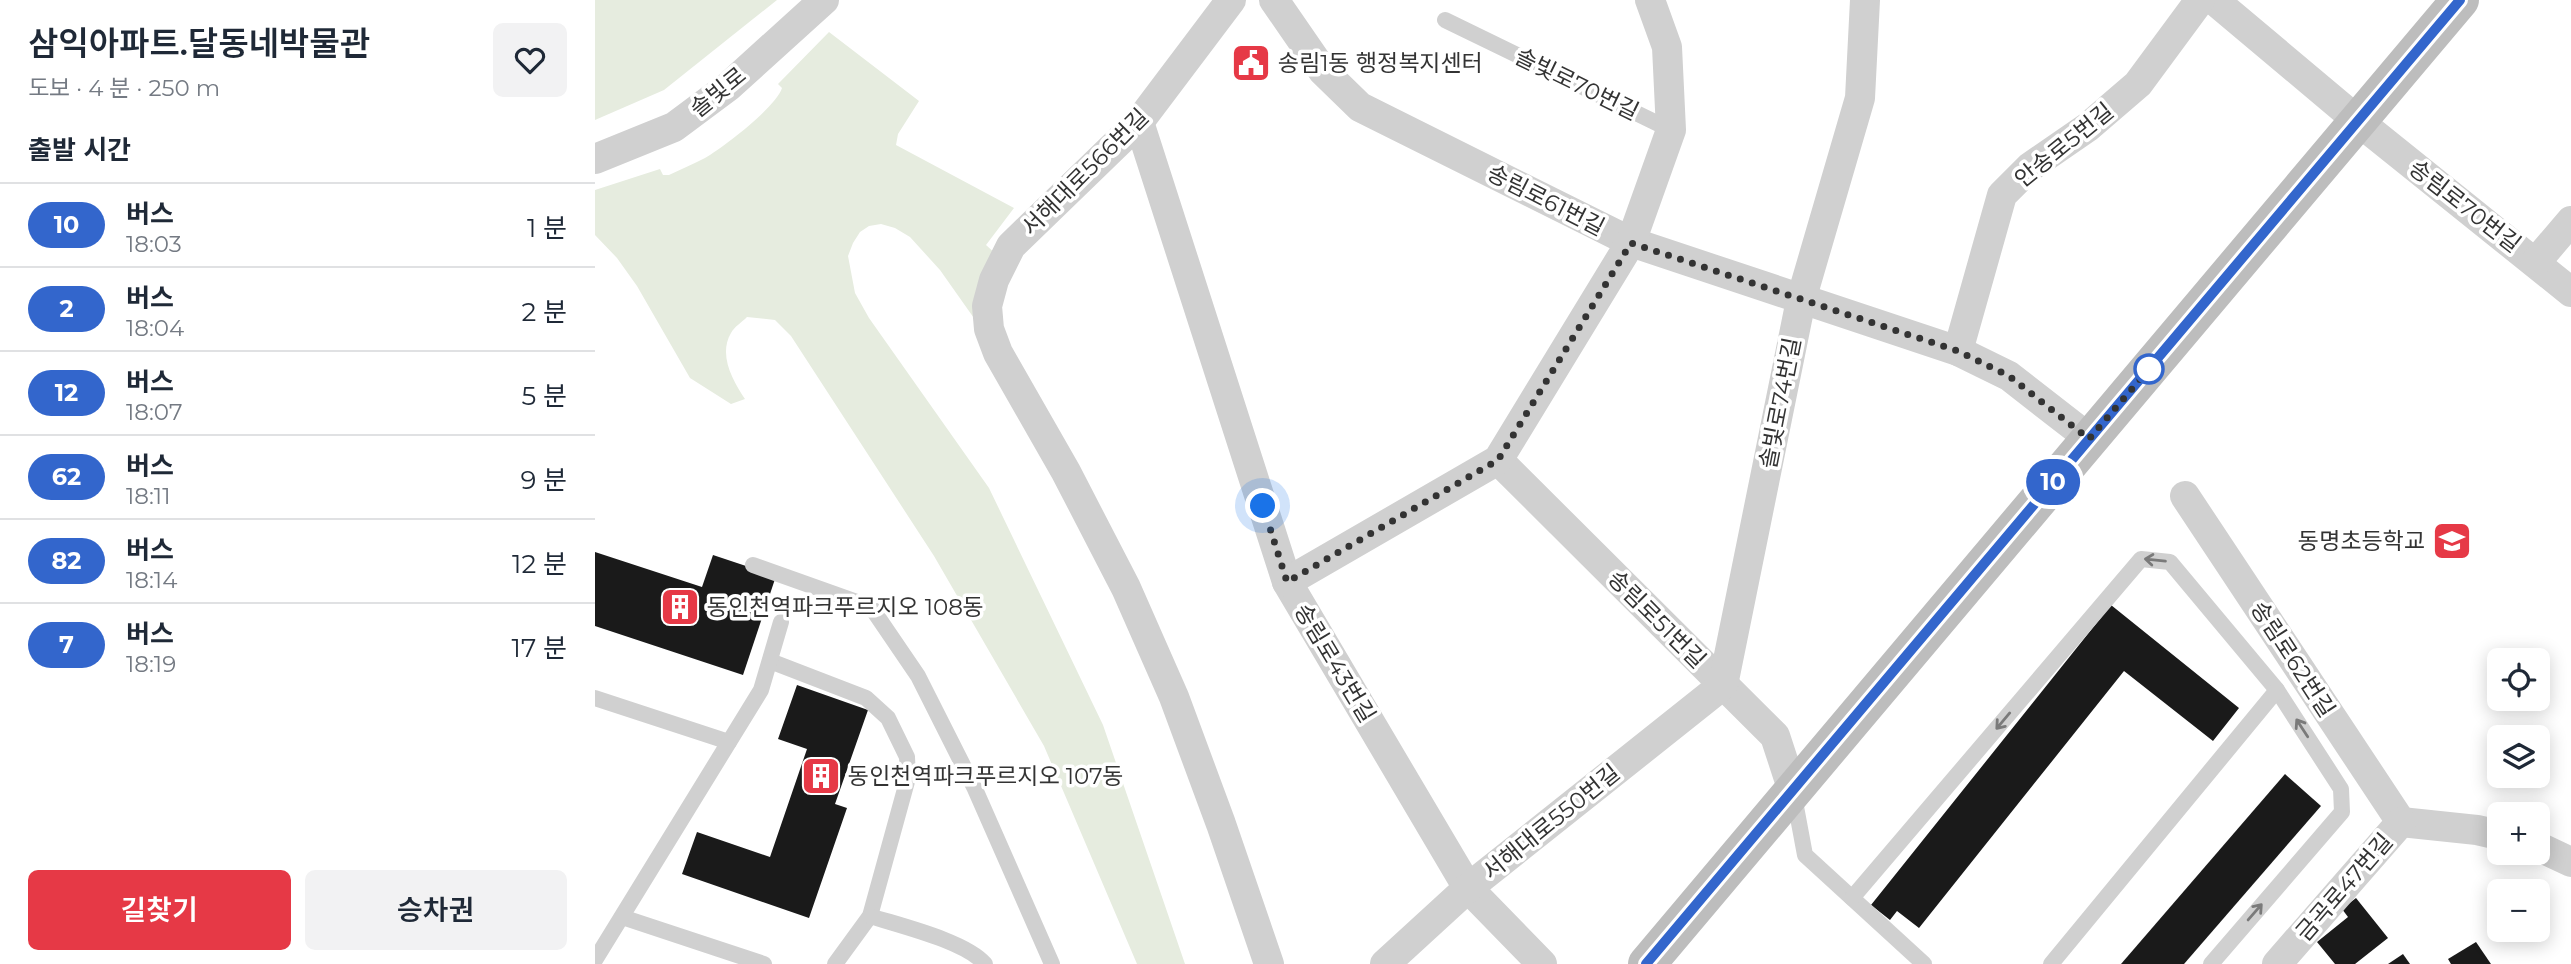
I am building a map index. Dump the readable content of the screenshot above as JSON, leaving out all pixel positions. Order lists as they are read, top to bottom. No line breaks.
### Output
{"streets":{"street":["솔빛로70번길","솔빛로","안송로5번길","서해대로566번길","송림로61번길","송림로70번길","솔빛로74번길","송림로51번길","송림로62번길","송림로43번길","서해대로550번길","금곡로47번길"]},"crossings":[["솔빛로70번길","송림로61번길"],["솔빛로70번길","송림로51번길"],["솔빛로70번길","송림로43번길"],["안송로5번길","송림로61번길"],["서해대로566번길","송림로43번길"],["송림로61번길","솔빛로74번길"],["솔빛로74번길","송림로51번길"],["솔빛로74번길","서해대로550번길"],["송림로51번길","서해대로550번길"],["송림로62번길","금곡로47번길"],["송림로43번길","서해대로550번길"]],"places":{"public building":["송림1동 행정복지센터"],"school or university":["동명초등학교"],"building":["동인천역파크푸르지오 108동","동인천역파크푸르지오 107동"]},"lines":["bus line 10"],"page":{"heading":[["삼익아파트.달동네박물관","도보 · 4 분 · 250 m"],"출발 시간"],"on_map":"10","list":[{"mark":"10","name":"버스","note":"18:03","value":"1 분"},{"mark":"2","name":"버스","note":"18:04","value":"2 분"},{"mark":"12","name":"버스","note":"18:07","value":"5 분"},{"mark":"62","name":"버스","note":"18:11","value":"9 분"},{"mark":"82","name":"버스","note":"18:14","value":"12 분"},{"mark":"7","name":"버스","note":"18:19","value":"17 분"}],"map_buttons":["+","−"],"buttons":["길찾기","승차권"]}}
